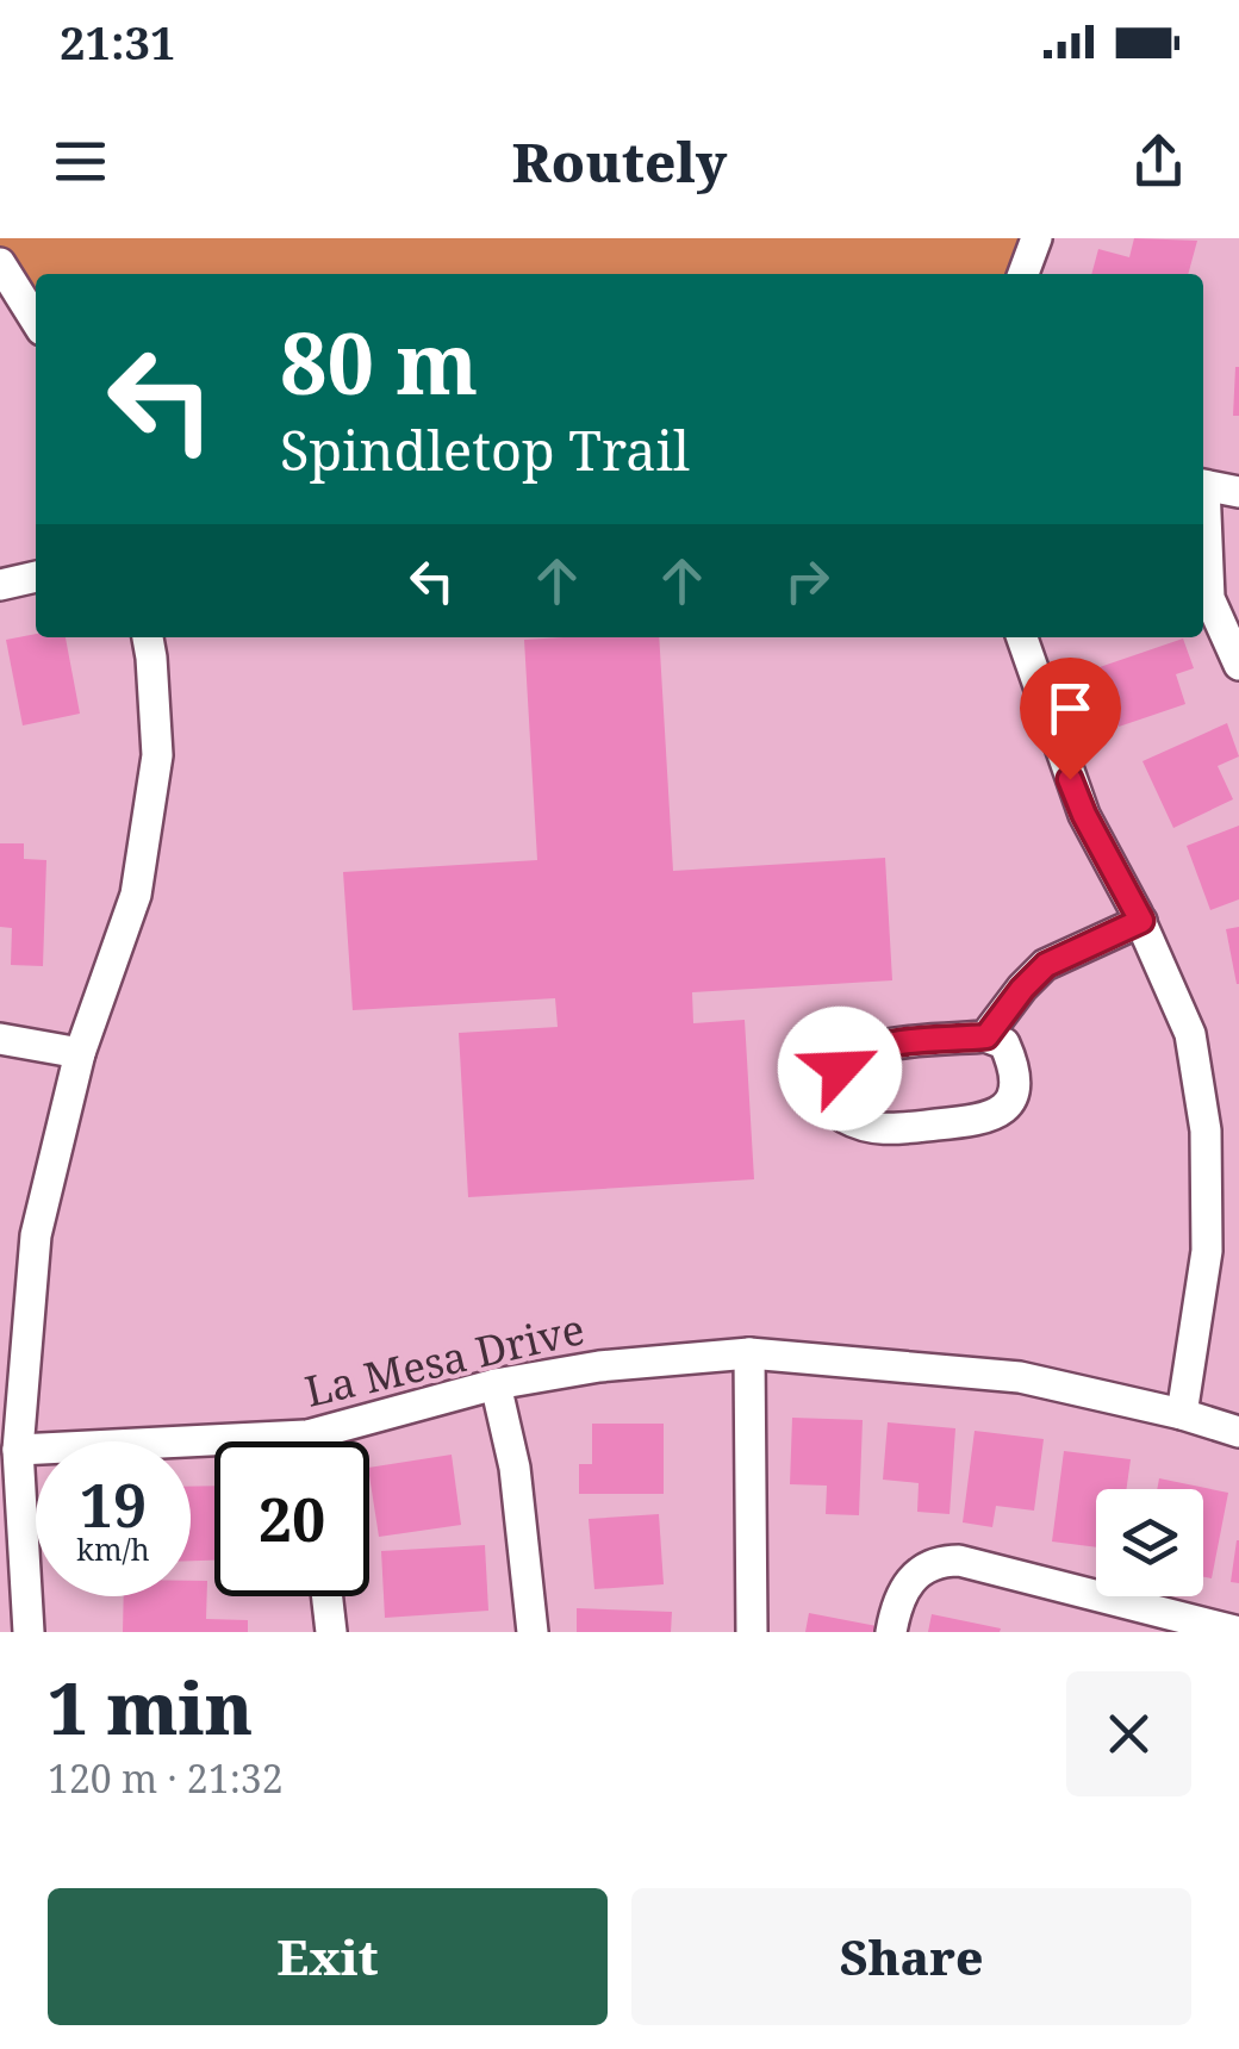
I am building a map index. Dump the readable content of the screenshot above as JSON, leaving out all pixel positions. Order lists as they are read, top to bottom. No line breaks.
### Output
{"streets":{"street":["La Mesa Drive"]},"page":{"status":"21:31","header":"Routely","turn":["80 m","Spindletop Trail"],"speed":"19 km/h","limit":"20","heading":["1 min","120 m · 21:32"],"buttons":["Exit","Share"]}}
